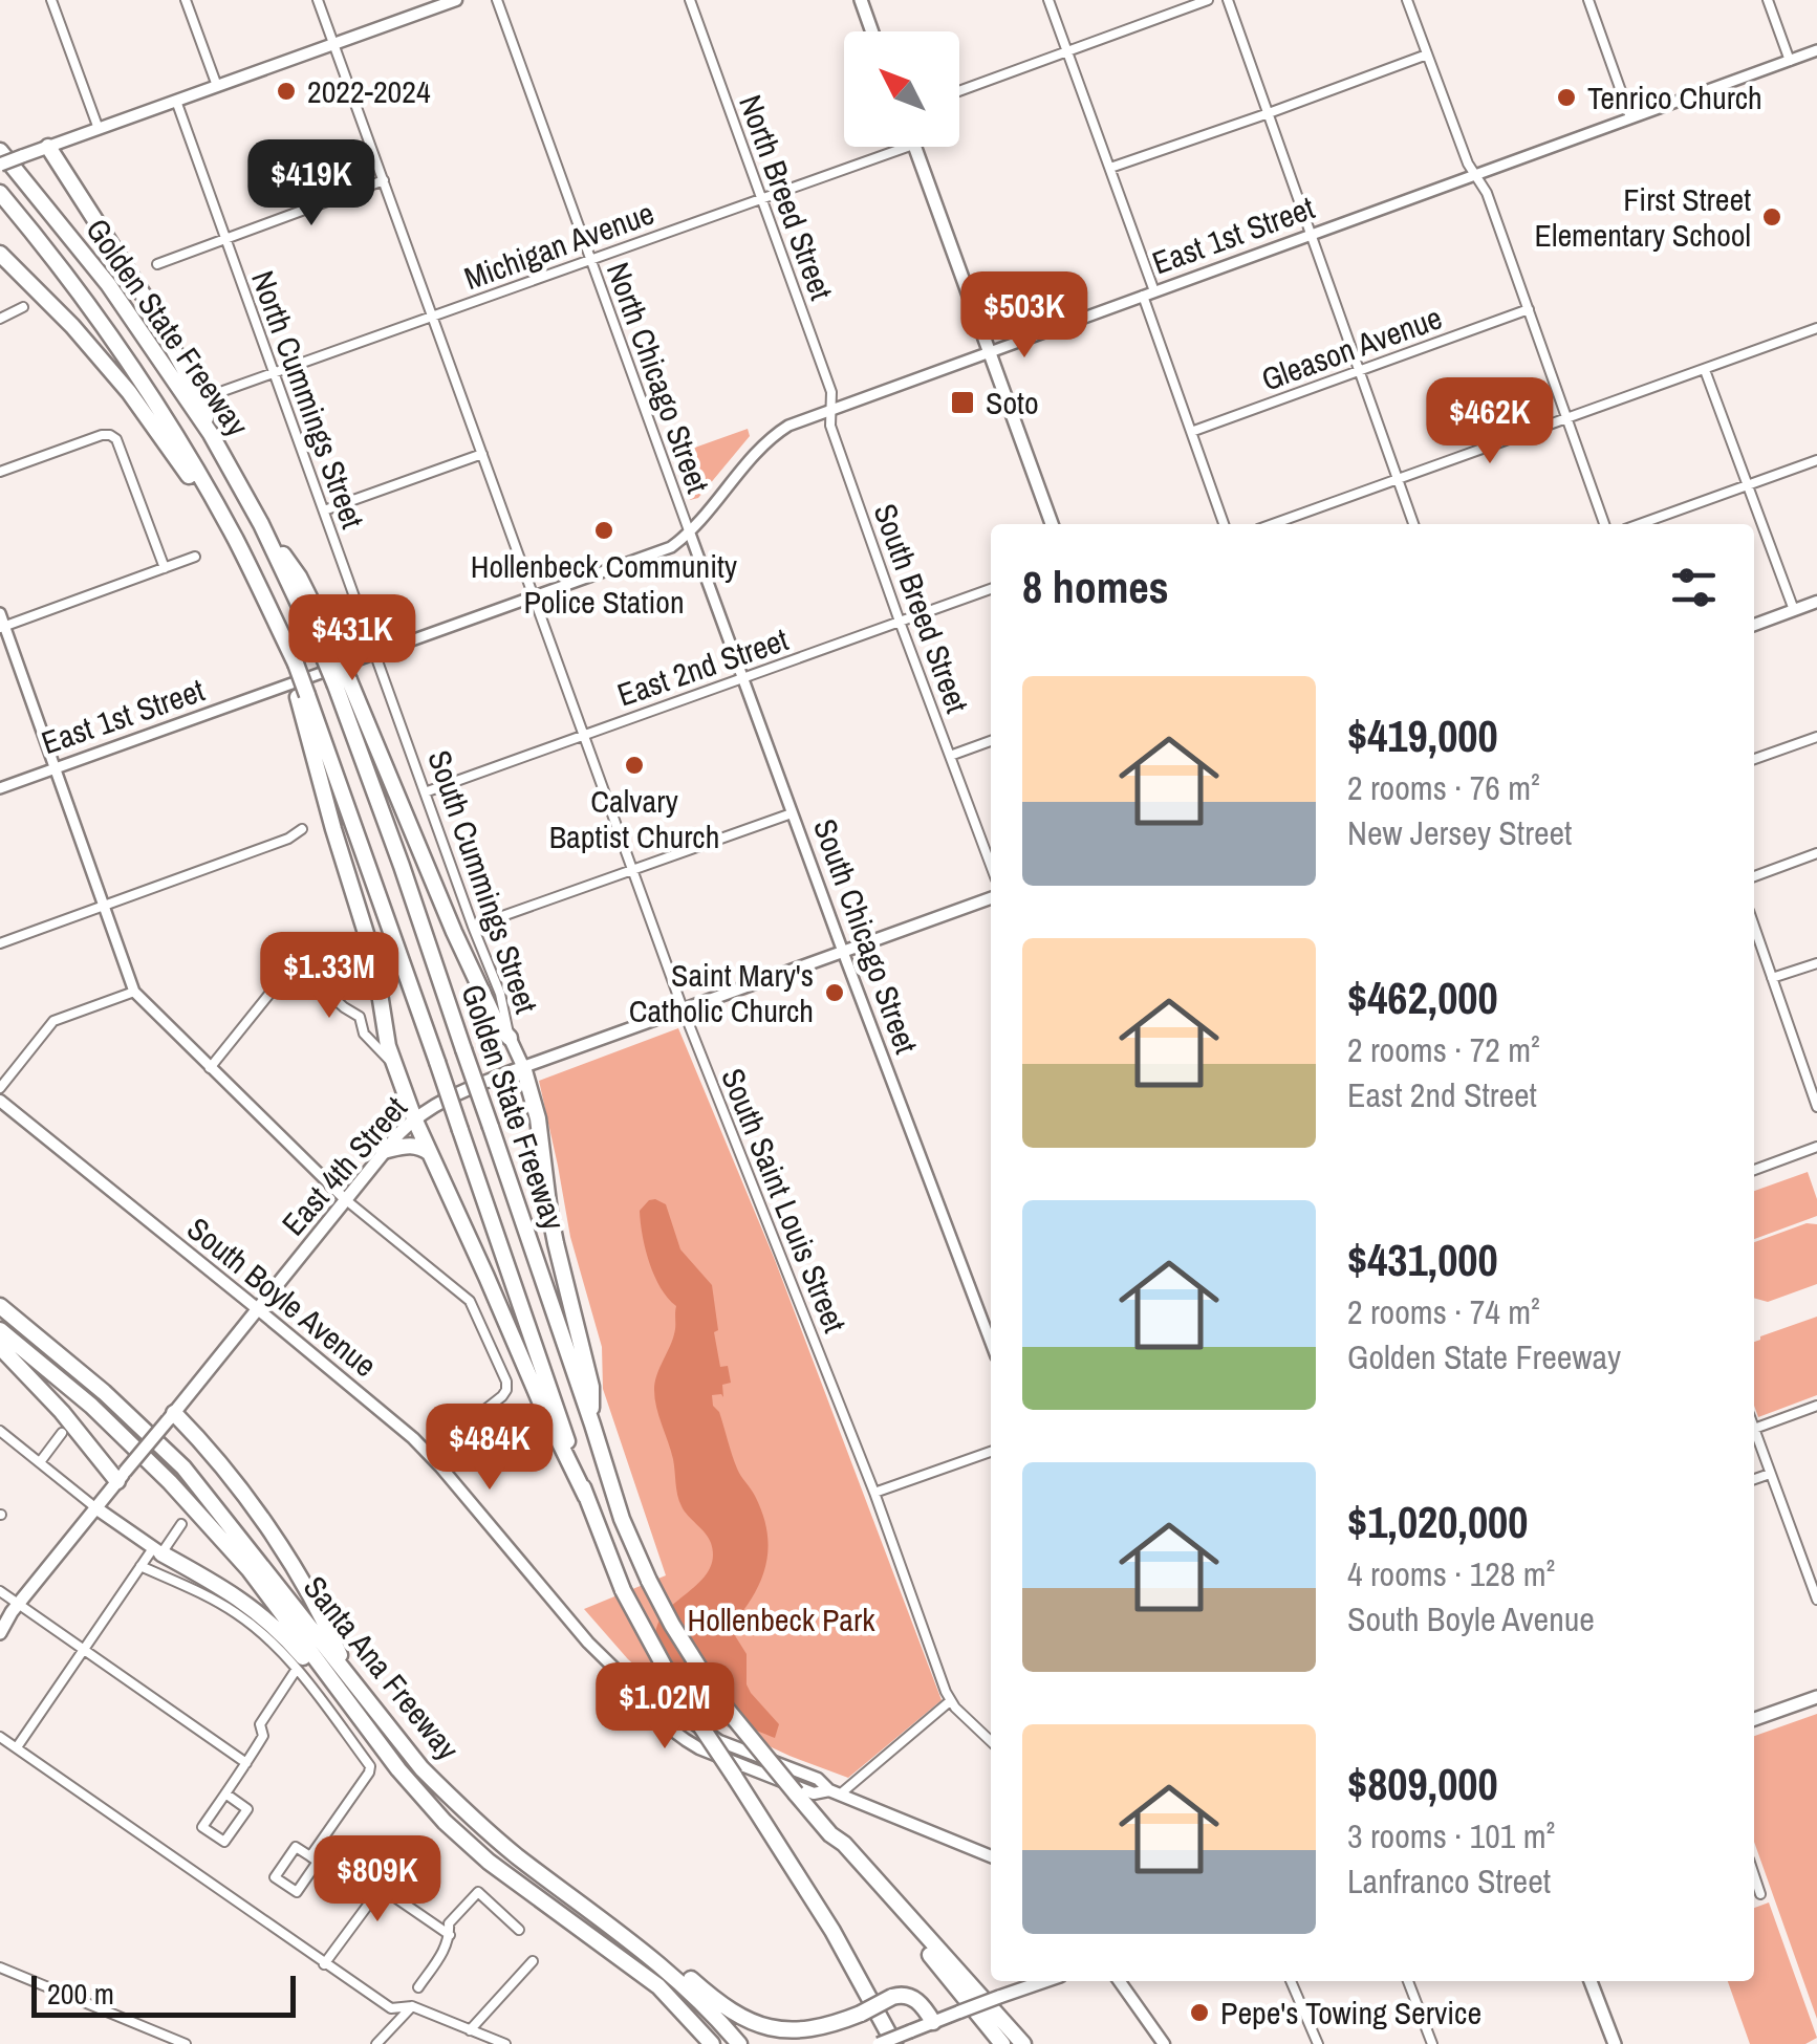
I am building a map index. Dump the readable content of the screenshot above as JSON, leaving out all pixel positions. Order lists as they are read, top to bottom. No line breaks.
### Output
{"streets":{"highway":["Golden State Freeway","Santa Ana Freeway"],"main road":["South Cummings Street","East 4th Street","South Boyle Avenue"],"street":["North Breed Street","East 1st Street","Michigan Avenue","Gleason Avenue","North Chicago Street","North Cummings Street","South Breed Street","East 2nd Street","South Chicago Street","South Saint Louis Street"]},"crossings":[["North Breed Street","East 1st Street"],["North Breed Street","Michigan Avenue"],["North Breed Street","South Breed Street"],["East 1st Street","North Chicago Street"],["East 1st Street","North Cummings Street"],["East 1st Street","South Breed Street"],["East 1st Street","South Cummings Street"],["East 1st Street","South Chicago Street"],["East 1st Street","South Saint Louis Street"],["Michigan Avenue","North Chicago Street"],["Michigan Avenue","North Cummings Street"],["Michigan Avenue","South Saint Louis Street"],["North Chicago Street","South Chicago Street"],["North Cummings Street","South Cummings Street"],["South Breed Street","East 2nd Street"],["East 2nd Street","South Cummings Street"],["East 2nd Street","South Chicago Street"],["East 2nd Street","South Saint Louis Street"],["South Cummings Street","East 4th Street"],["South Chicago Street","East 4th Street"],["East 4th Street","South Saint Louis Street"],["East 4th Street","South Boyle Avenue"]],"parks":["Hollenbeck Park"],"places":{"other":["2022-2024","Tenrico Church","First Street Elementary School","Hollenbeck Community Police Station","Calvary Baptist Church","Saint Mary's Catholic Church","Pepe's Towing Service"],"transit":["Soto"]},"scale_bar":"200 m","north":"top left","page":{"price":["$419K","$503K","$462K","$431K","$1.33M","$484K","$1.02M","$809K"],"heading":"8 homes","list":[{"name":"$419,000","note":"2 rooms · 76 m² · New Jersey Street"},{"name":"$462,000","note":"2 rooms · 72 m² · East 2nd Street"},{"name":"$431,000","note":"2 rooms · 74 m² · Golden State Freeway"},{"name":"$1,020,000","note":"4 rooms · 128 m² · South Boyle Avenue"},{"name":"$809,000","note":"3 rooms · 101 m² · Lanfranco Street"}],"scale":"200 m"}}
